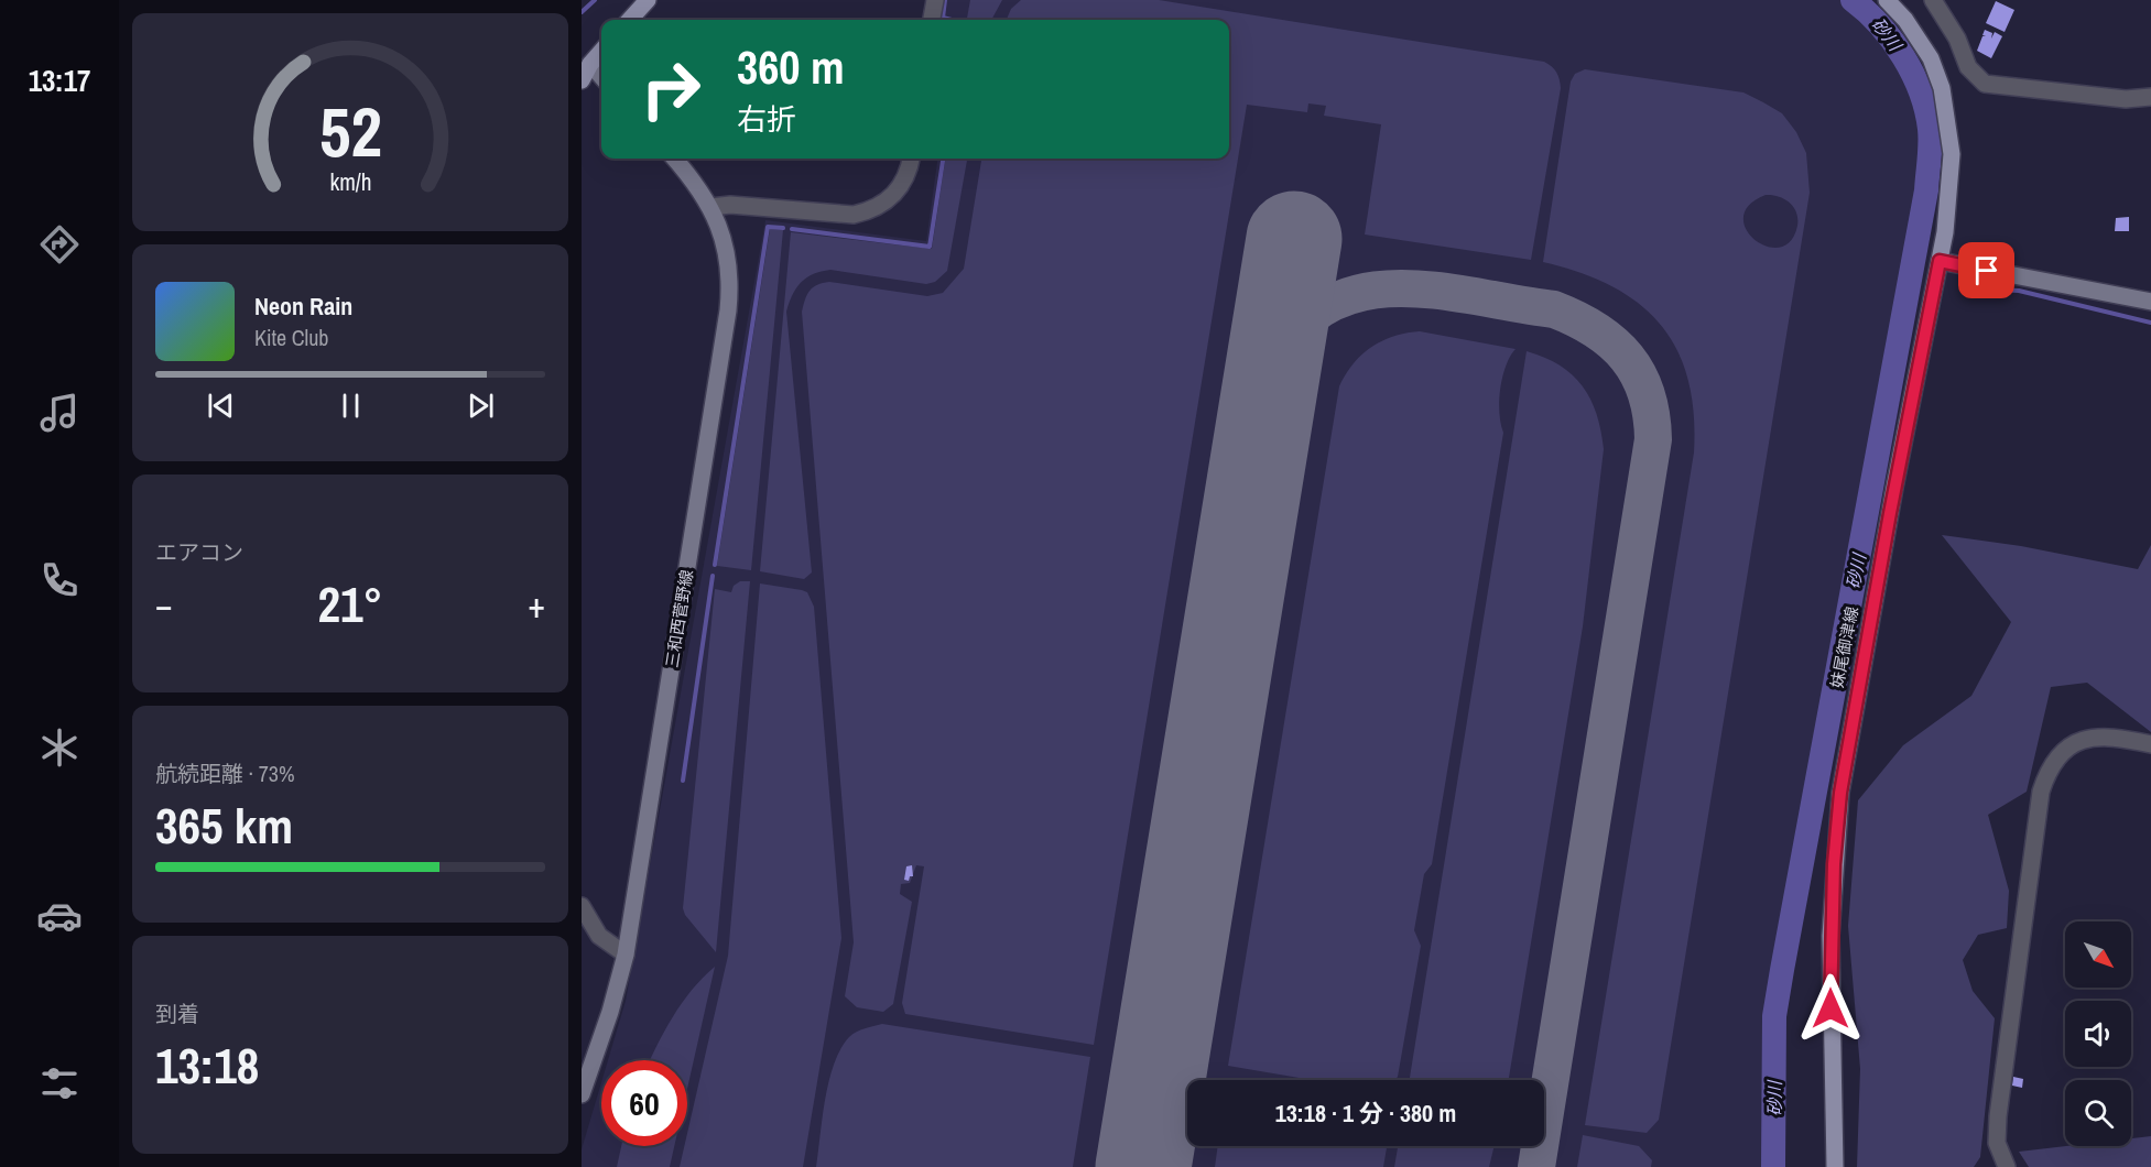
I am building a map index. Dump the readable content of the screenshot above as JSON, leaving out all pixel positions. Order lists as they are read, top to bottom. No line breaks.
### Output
{"streets":{"main road":["三和西菅野線","妹尾御津線"]},"water":["砂川"],"north":"bottom right","page":{"tabs":"13:17","turn":["360 m","右折"],"song":["Neon Rain","Kite Club"],"tile":["エアコン",["航続距離 · 73%","365 km"],["到着","13:18"]],"heat":["−","21°","+"],"limit":"60","trip":"13:18 · 1 分 · 380 m","gauge":["52","km/h"]}}
